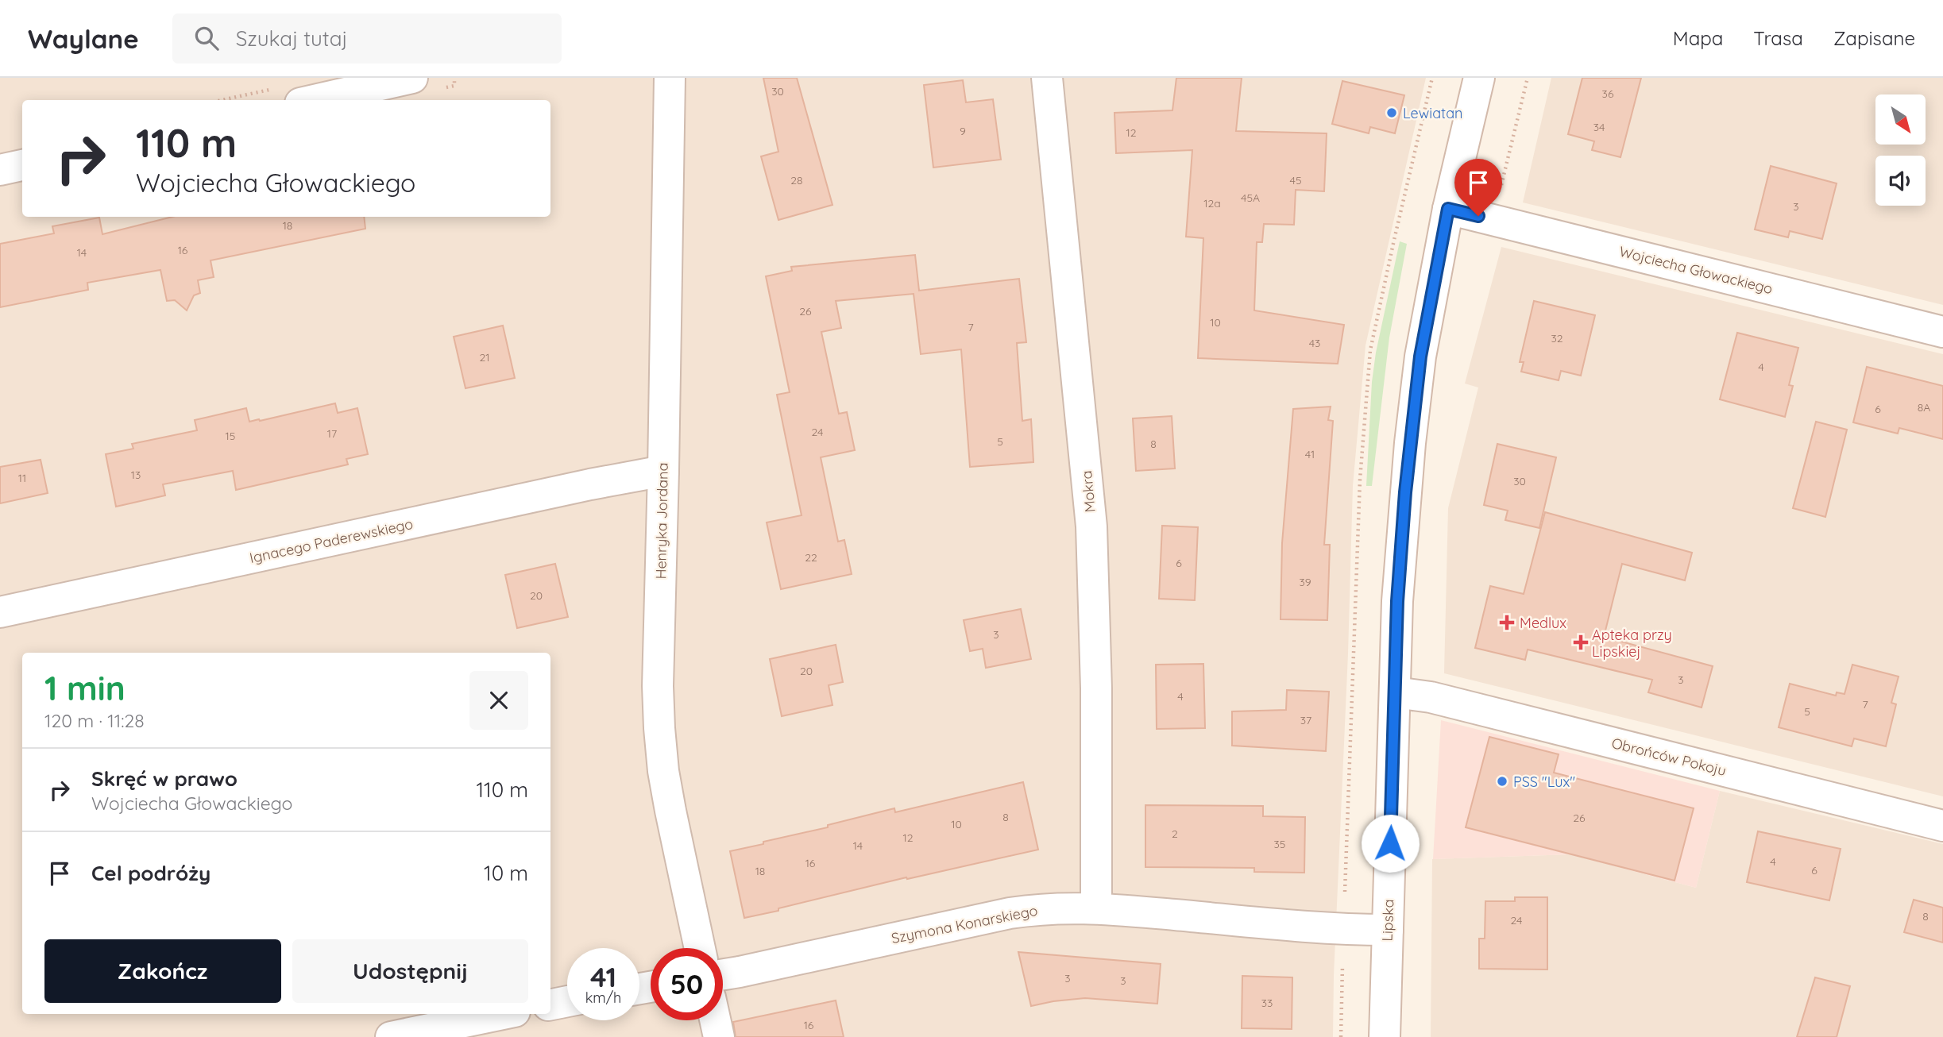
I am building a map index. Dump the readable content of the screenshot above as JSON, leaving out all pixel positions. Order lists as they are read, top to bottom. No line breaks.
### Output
{"streets":{"street":["Wojciecha Głowackiego","Mokra","Henryka Jordana","Ignacego Paderewskiego","Obrońców Pokoju","Lipska","Szymona Konarskiego"]},"crossings":[["Wojciecha Głowackiego","Lipska"],["Mokra","Szymona Konarskiego"],["Henryka Jordana","Ignacego Paderewskiego"],["Obrońców Pokoju","Lipska"],["Lipska","Szymona Konarskiego"]],"places":{"other":["Lewiatan","PSS \"Lux\""],"health":["Medlux","Apteka przy Lipskiej"]},"house_numbers":["30","36","34","9","12","28","45","45A","12a","3","18","16","14","26","10","7","32","43","21","4","8A","6","24","17","15","5","8","41","13","11","30","22","6","39","20","3","20","3","4","7","5","37","8","26","10","2","12","35","14","4","16","6","18","8","24","3","3","33","16"],"north":"bottom right","page":{"header":"Waylane","search":"Szukaj tutaj","nav":["Mapa","Trasa","Zapisane"],"turn":["110 m","Wojciecha Głowackiego"],"heading":["1 min","120 m · 11:28"],"list":[{"name":"Skręć w prawo","note":"Wojciecha Głowackiego","value":"110 m"},{"name":"Cel podróży","value":"10 m"}],"buttons":["Zakończ","Udostępnij"],"speed":"41 km/h","limit":"50"}}
